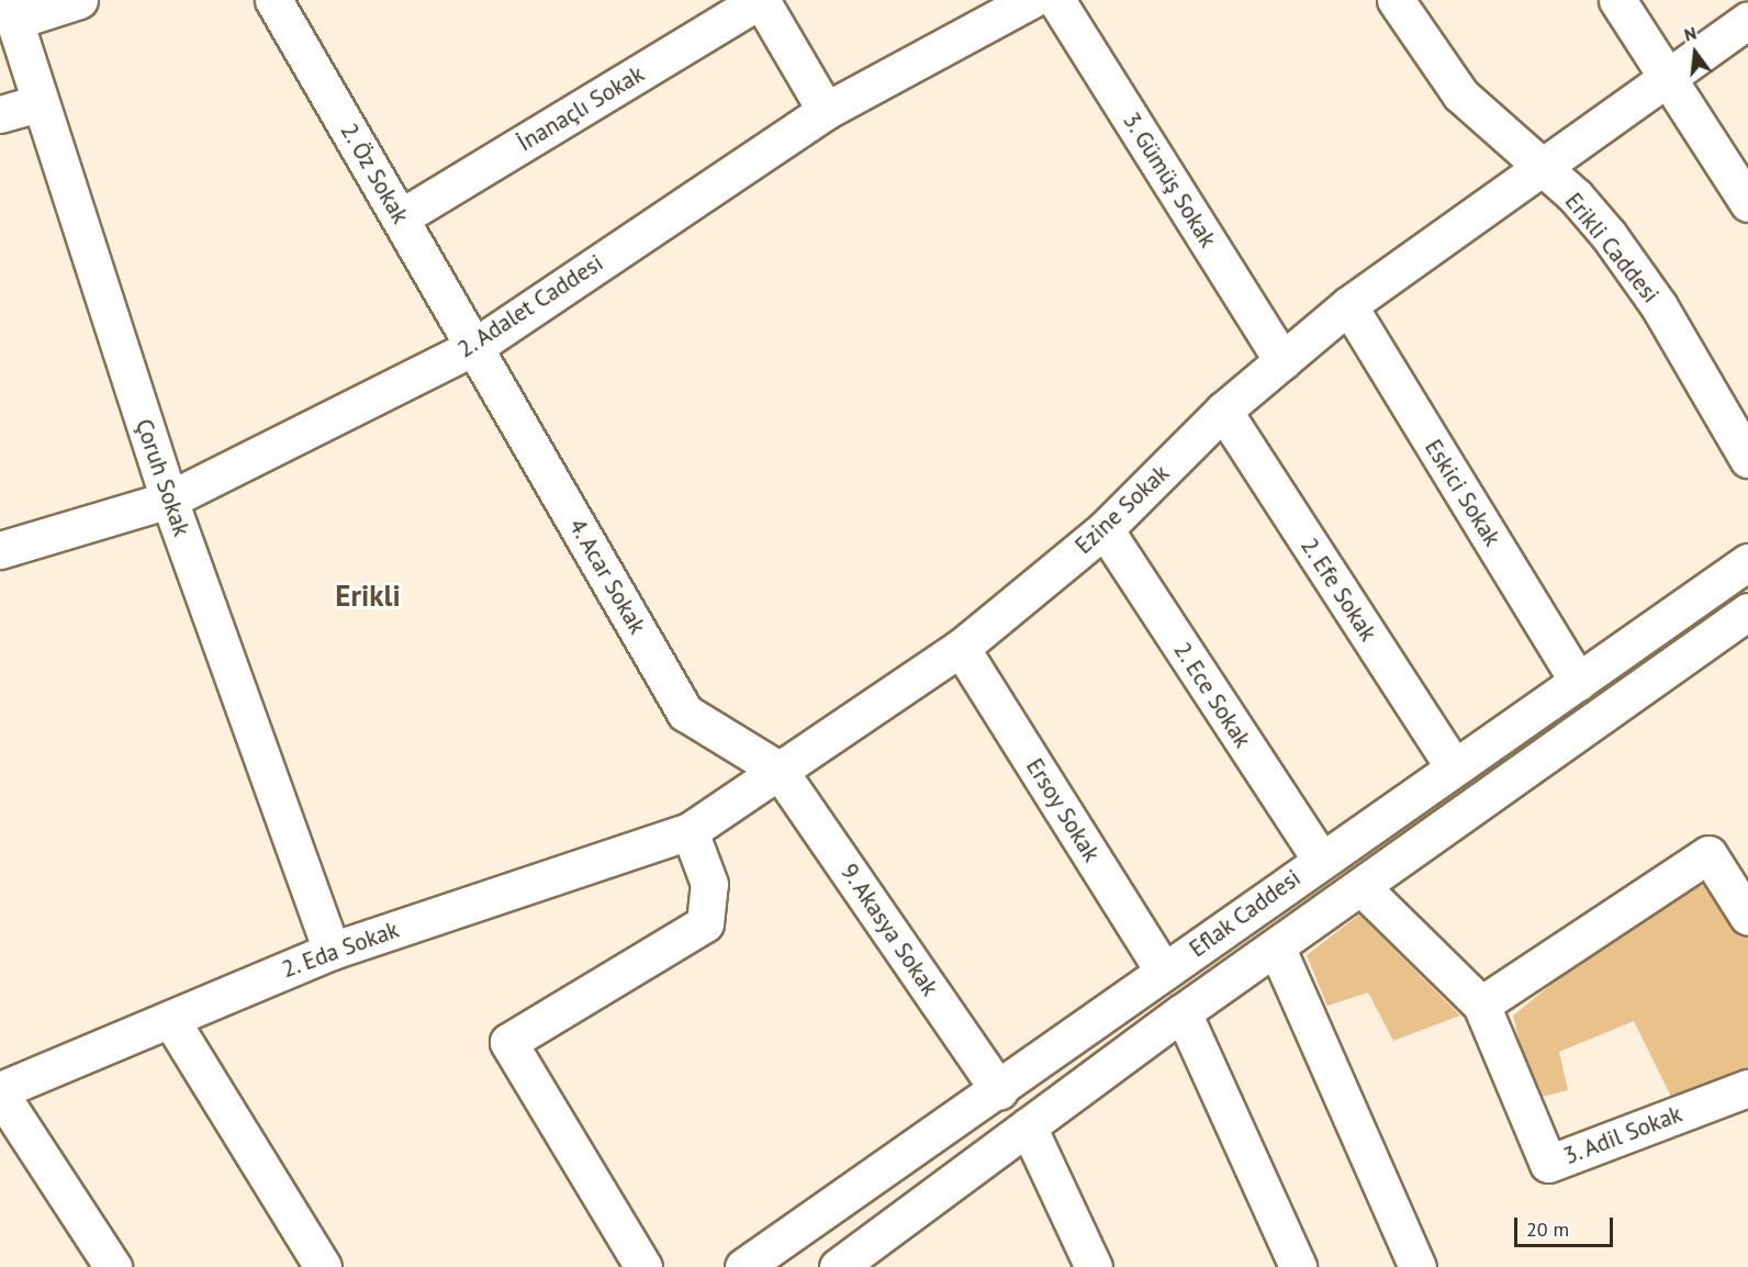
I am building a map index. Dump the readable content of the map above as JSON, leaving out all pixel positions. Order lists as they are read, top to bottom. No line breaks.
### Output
{"streets":{"street":["İnanaçlı Sokak","2. Öz Sokak","3. Gümüş Sokak","Erikli Caddesi","2. Adalet Caddesi","Çoruh Sokak","Eskici Sokak","Ezine Sokak","4. Acar Sokak","2. Efe Sokak","2. Ece Sokak","Ersoy Sokak","Eflak Caddesi","9. Akasya Sokak","2. Eda Sokak","3. Adil Sokak"]},"crossings":[["İnanaçlı Sokak","2. Öz Sokak"],["2. Öz Sokak","2. Adalet Caddesi"],["2. Öz Sokak","4. Acar Sokak"],["3. Gümüş Sokak","Ezine Sokak"],["Erikli Caddesi","Ezine Sokak"],["2. Adalet Caddesi","Çoruh Sokak"],["2. Adalet Caddesi","4. Acar Sokak"],["Çoruh Sokak","2. Eda Sokak"],["Eskici Sokak","Ezine Sokak"],["Eskici Sokak","Eflak Caddesi"],["Ezine Sokak","4. Acar Sokak"],["Ezine Sokak","2. Efe Sokak"],["Ezine Sokak","2. Ece Sokak"],["Ezine Sokak","Ersoy Sokak"],["Ezine Sokak","9. Akasya Sokak"],["Ezine Sokak","2. Eda Sokak"],["4. Acar Sokak","9. Akasya Sokak"],["2. Efe Sokak","Eflak Caddesi"],["2. Ece Sokak","Eflak Caddesi"],["Ersoy Sokak","Eflak Caddesi"],["Eflak Caddesi","9. Akasya Sokak"],["Eflak Caddesi","3. Adil Sokak"]],"districts":["Erikli"],"scale_bar":"20 m","north":"top"}
